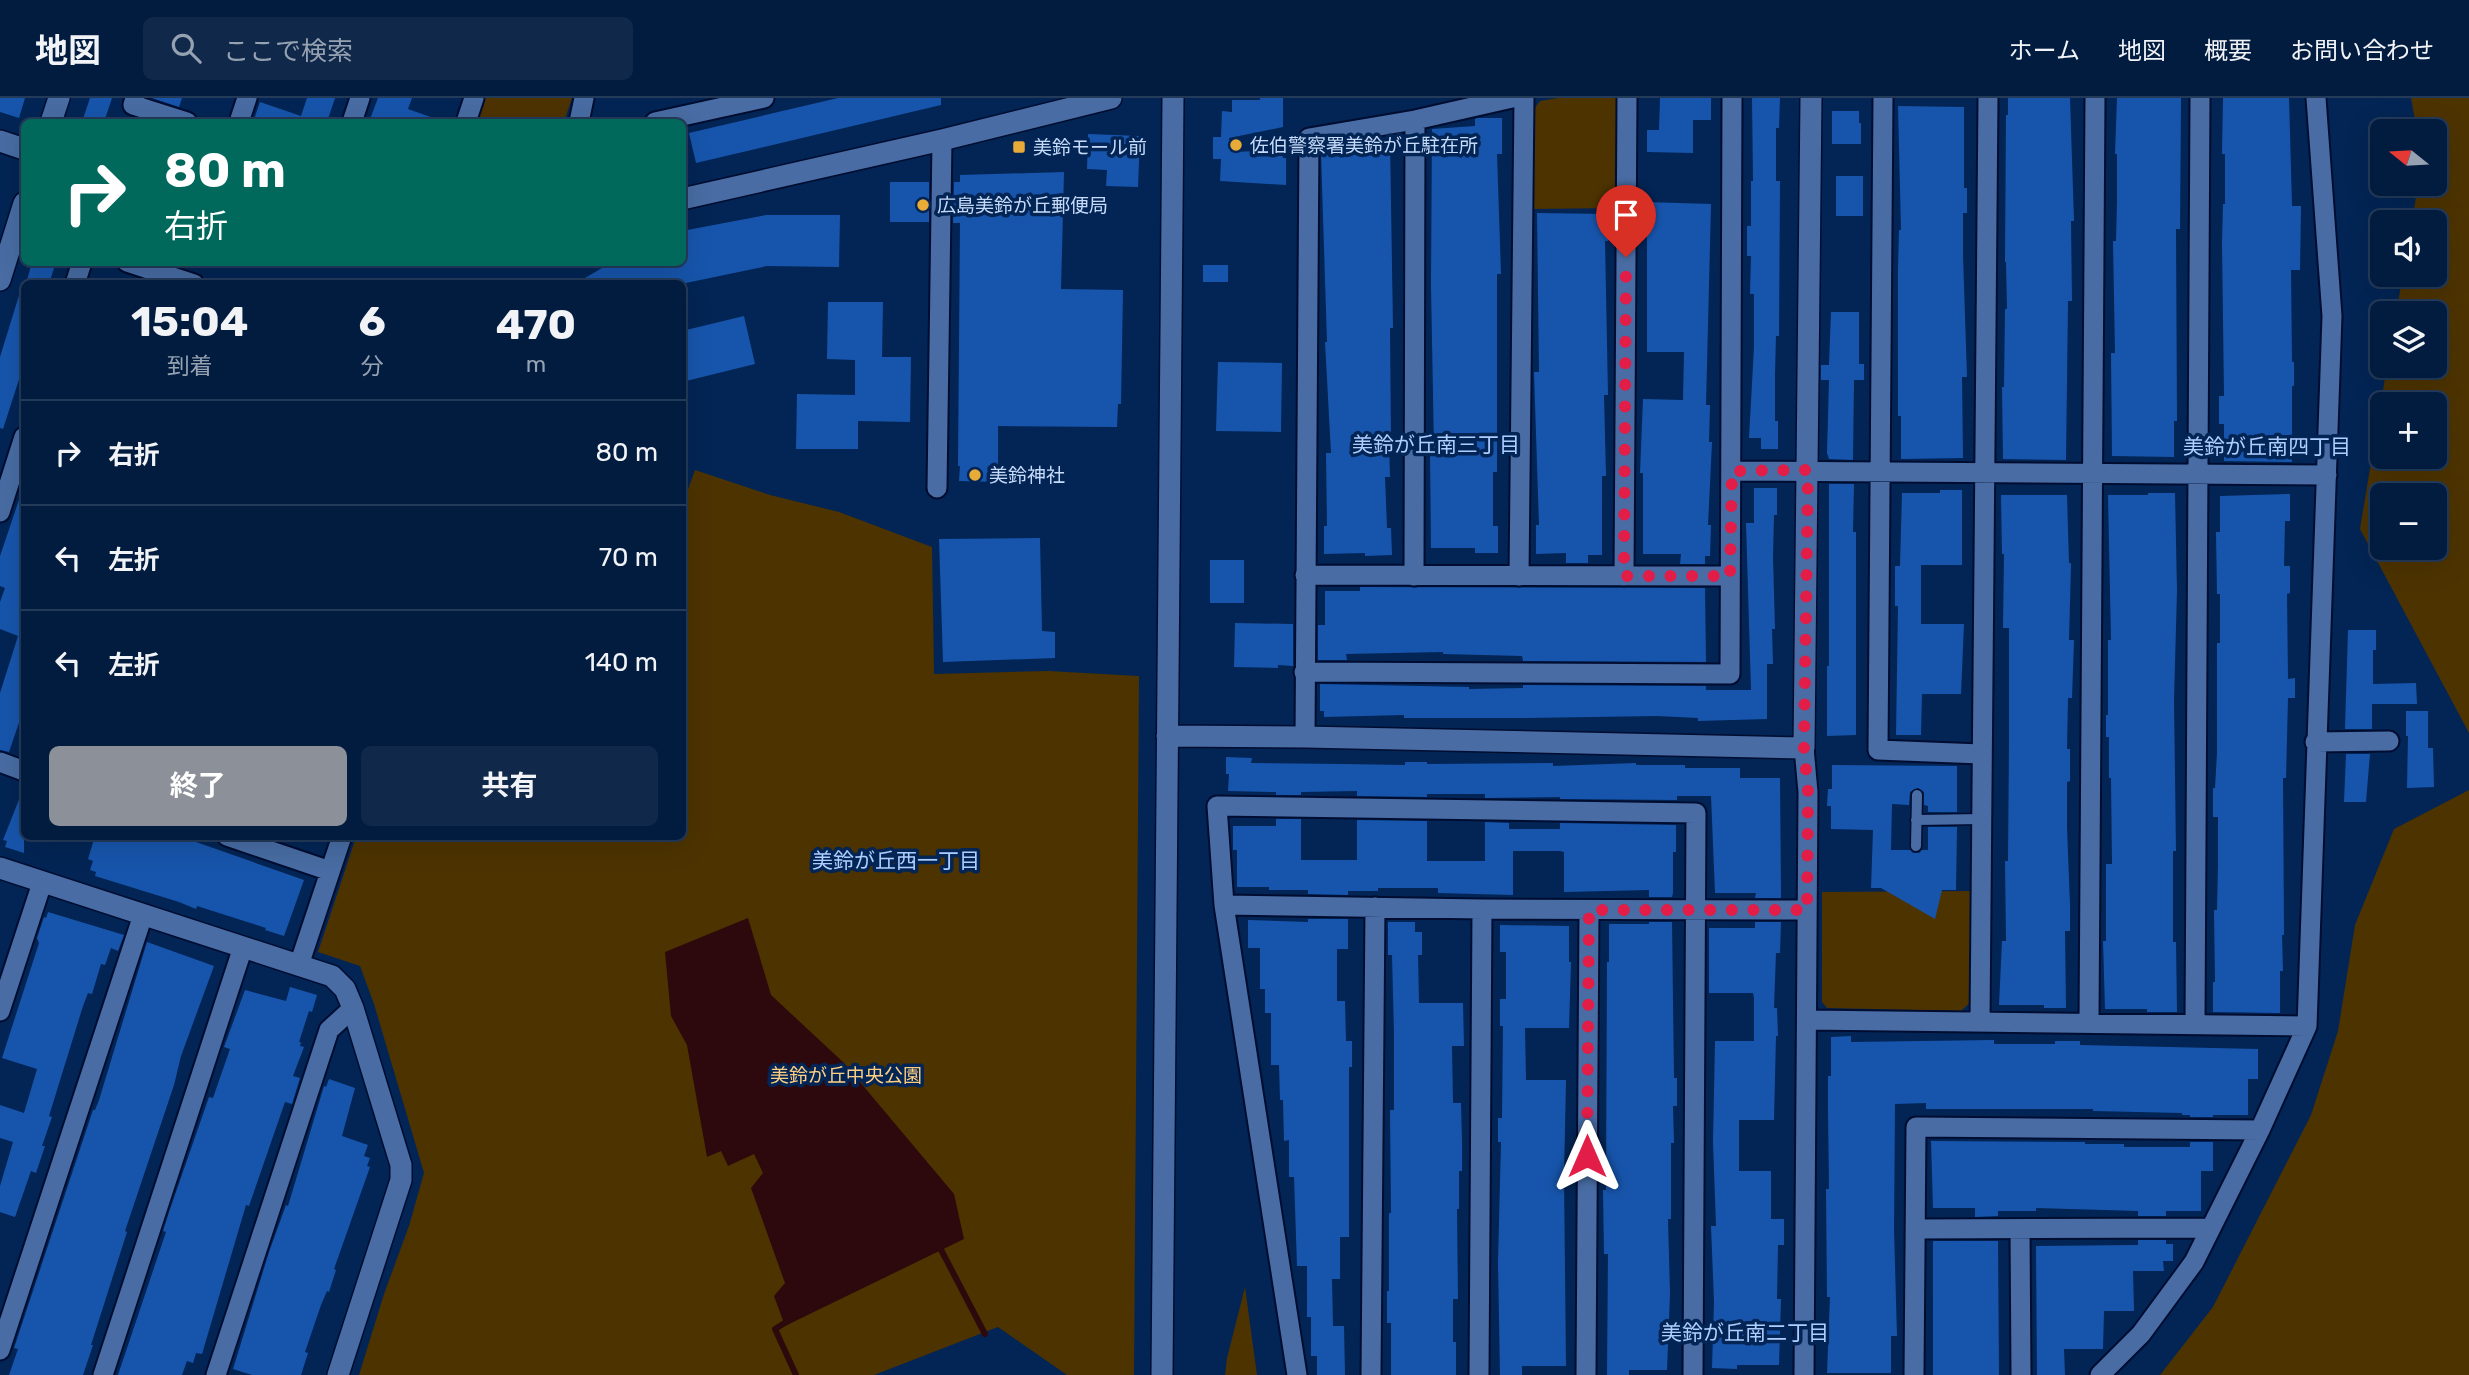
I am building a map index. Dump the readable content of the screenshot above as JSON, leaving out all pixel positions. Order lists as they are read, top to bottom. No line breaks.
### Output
{"districts":["美鈴が丘南三丁目","美鈴が丘南四丁目","美鈴が丘西一丁目","美鈴が丘南二丁目"],"parks":["美鈴が丘中央公園"],"places":{"other":["佐伯警察署美鈴が丘駐在所","広島美鈴が丘郵便局","美鈴神社"],"transit":["美鈴モール前"]},"north":"left","page":{"header":"地図","search":"ここで検索","nav":["ホーム","地図","概要","お問い合わせ"],"map_buttons":["+","−"],"turn":["80 m","右折"],"eta":["15:04","到着","6","分","470","m"],"list":[{"name":"右折","value":"80 m"},{"name":"左折","value":"70 m"},{"name":"左折","value":"140 m"}],"buttons":["終了","共有"]}}
